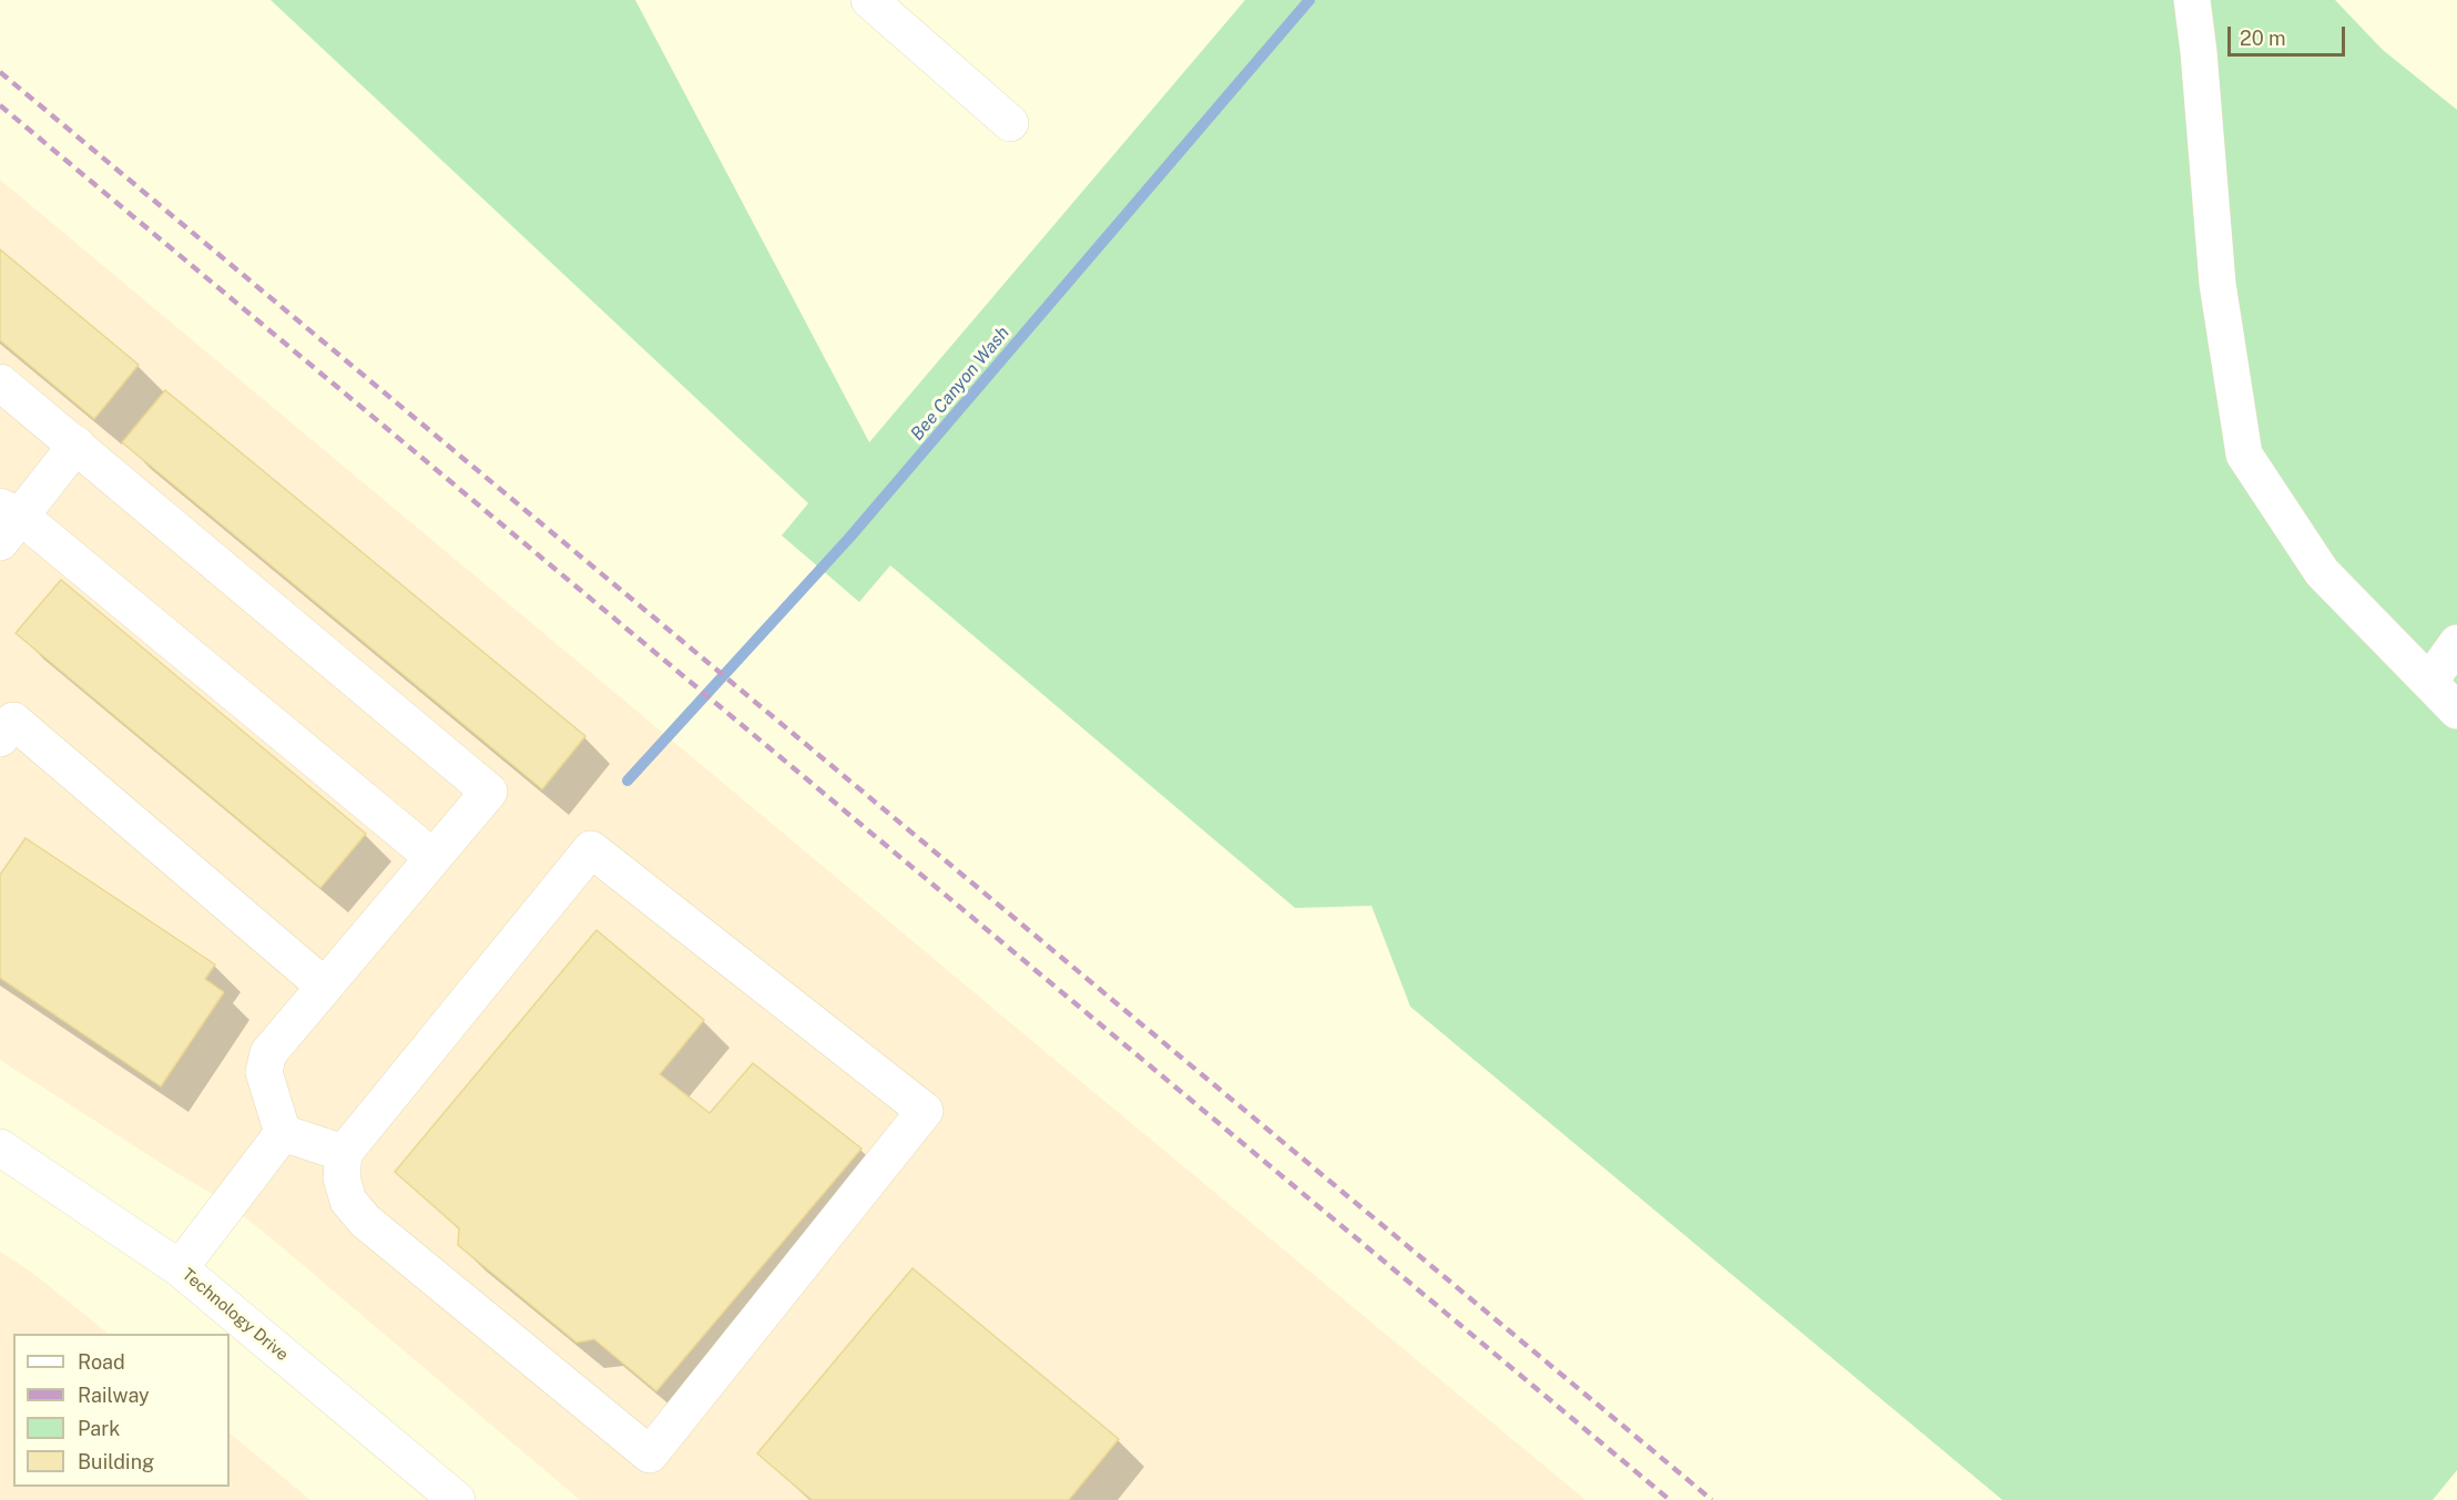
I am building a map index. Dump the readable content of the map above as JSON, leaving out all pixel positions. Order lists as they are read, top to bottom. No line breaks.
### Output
{"streets":{"street":["Technology Drive"]},"water":["Bee Canyon Wash"],"legend":["Road","Railway","Park","Building"],"scale_bar":"20 m"}
